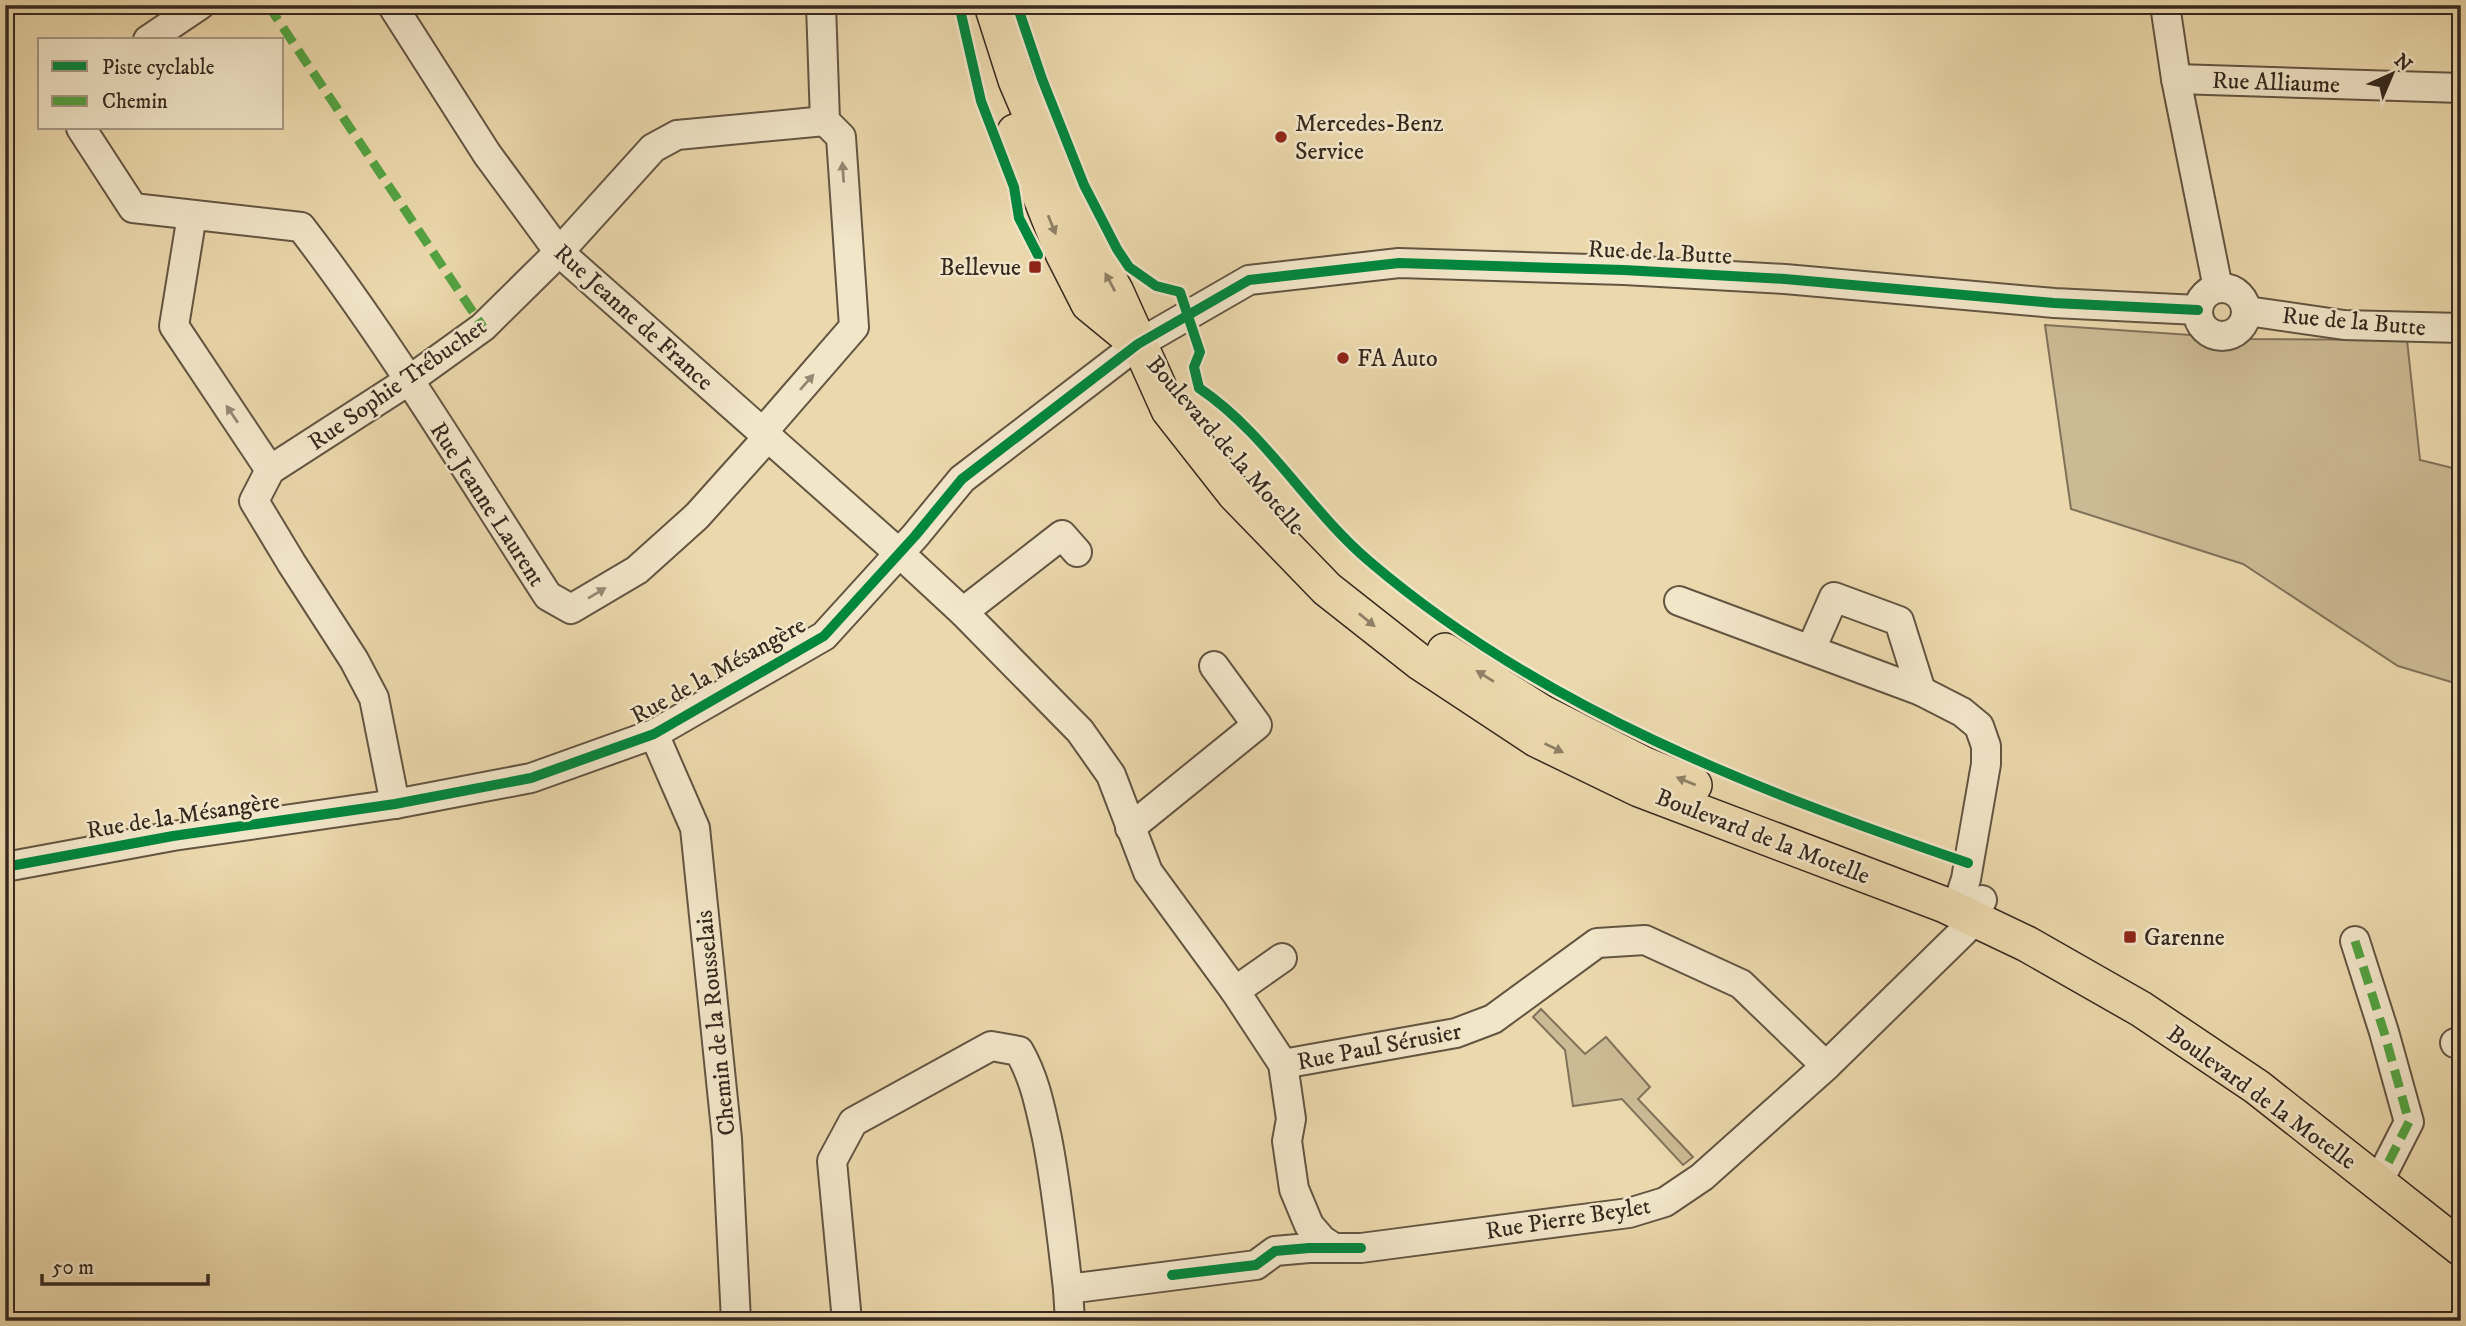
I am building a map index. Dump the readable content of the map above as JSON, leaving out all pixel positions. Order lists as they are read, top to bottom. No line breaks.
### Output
{"streets":{"main road":["Boulevard de la Motelle"],"street":["Rue Alliaume","Rue de la Butte","Rue Jeanne de France","Rue Sophie Trébuchet","Rue Jeanne Laurent","Rue de la Mésangère","Chemin de la Rousselais","Rue Paul Sérusier","Rue Pierre Beylet"]},"crossings":[["Rue de la Butte","Boulevard de la Motelle"],["Rue de la Butte","Rue de la Mésangère"],["Rue Jeanne de France","Rue Sophie Trébuchet"],["Rue Jeanne de France","Rue Jeanne Laurent"],["Rue Jeanne de France","Rue de la Mésangère"],["Rue Jeanne de France","Rue Paul Sérusier"],["Rue Sophie Trébuchet","Rue Jeanne Laurent"],["Boulevard de la Motelle","Rue de la Mésangère"],["Boulevard de la Motelle","Rue Pierre Beylet"],["Rue de la Mésangère","Chemin de la Rousselais"],["Rue Paul Sérusier","Rue Pierre Beylet"]],"places":{"other":["Mercedes-Benz Service","FA Auto"],"transit":["Bellevue","Garenne"]},"legend":["Piste cyclable","Chemin"],"scale_bar":"50 m","north":"top right"}
